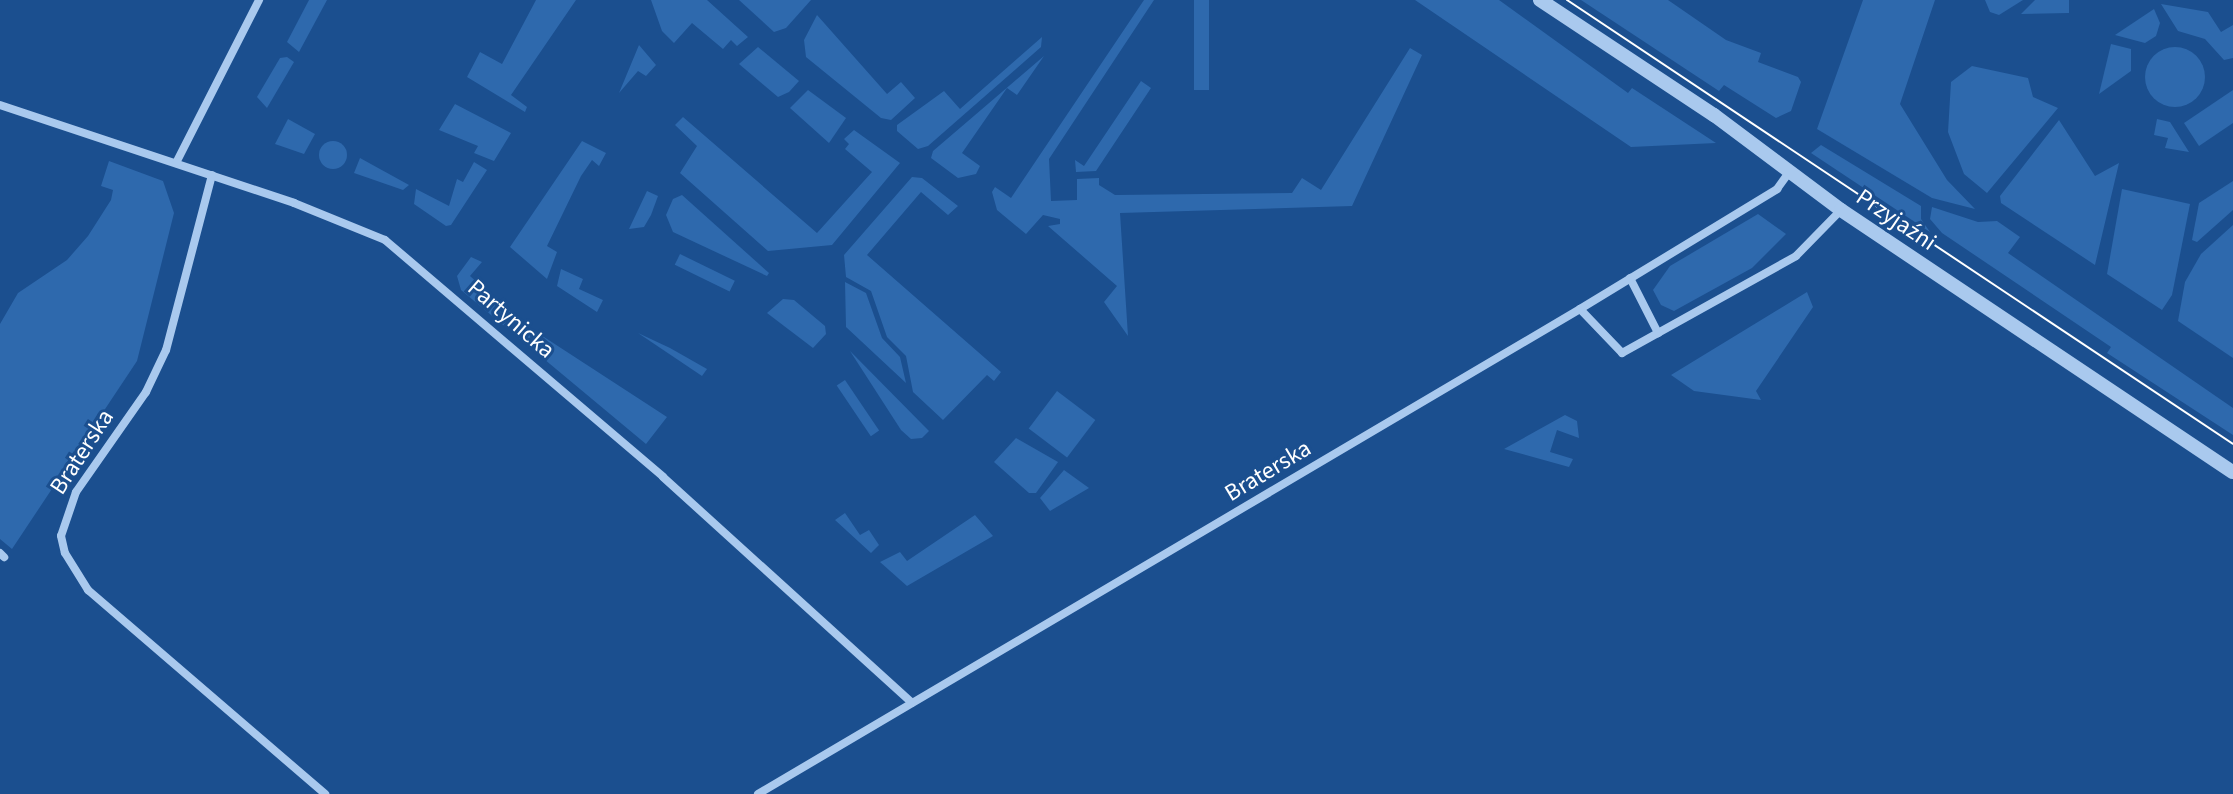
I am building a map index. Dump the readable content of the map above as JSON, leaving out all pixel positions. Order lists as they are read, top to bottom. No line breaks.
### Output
{"streets":{"street":["Przyjaźni","Partynicka","Braterska"]},"crossings":[["Przyjaźni","Braterska"],["Partynicka","Braterska"]]}
